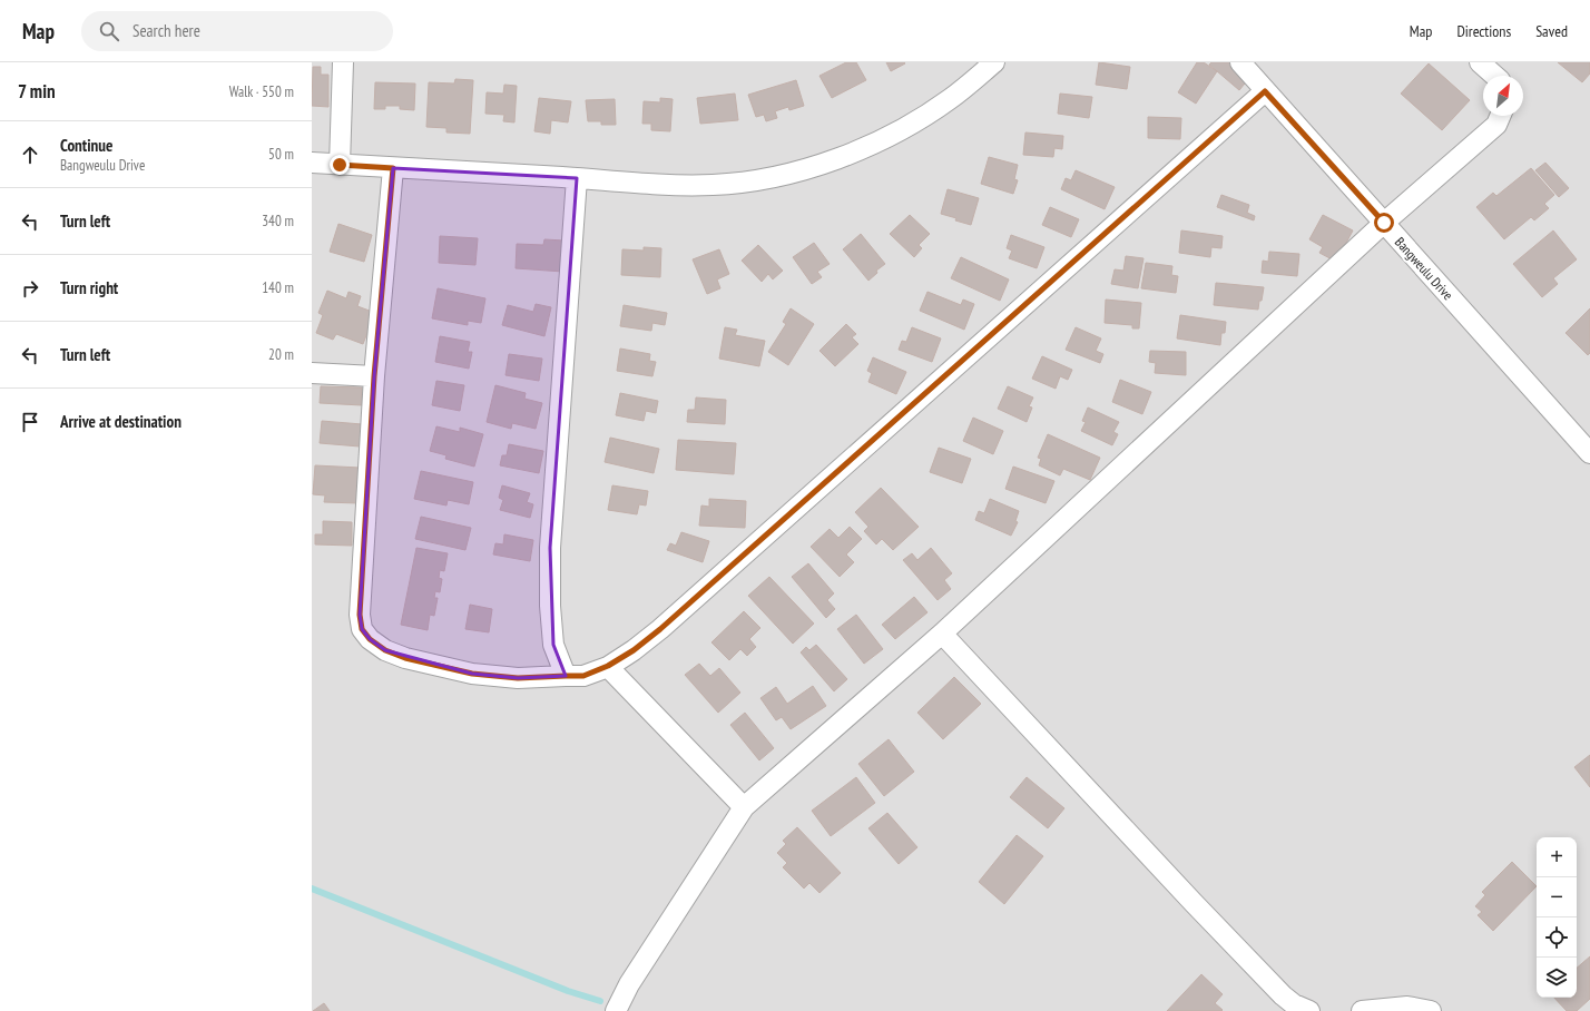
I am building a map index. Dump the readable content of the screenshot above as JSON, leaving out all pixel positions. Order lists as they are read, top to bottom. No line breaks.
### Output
{"streets":{"street":["Bangweulu Drive"]},"north":"top right","page":{"header":"Map","search":"Search here","nav":["Map","Directions","Saved"],"heading":["7 min","Walk · 550 m"],"list":[["Continue","Bangweulu Drive","50 m"],["Turn left","340 m"],["Turn right","140 m"],["Turn left","20 m"],"Arrive at destination"],"map_buttons":["+","−"]}}
